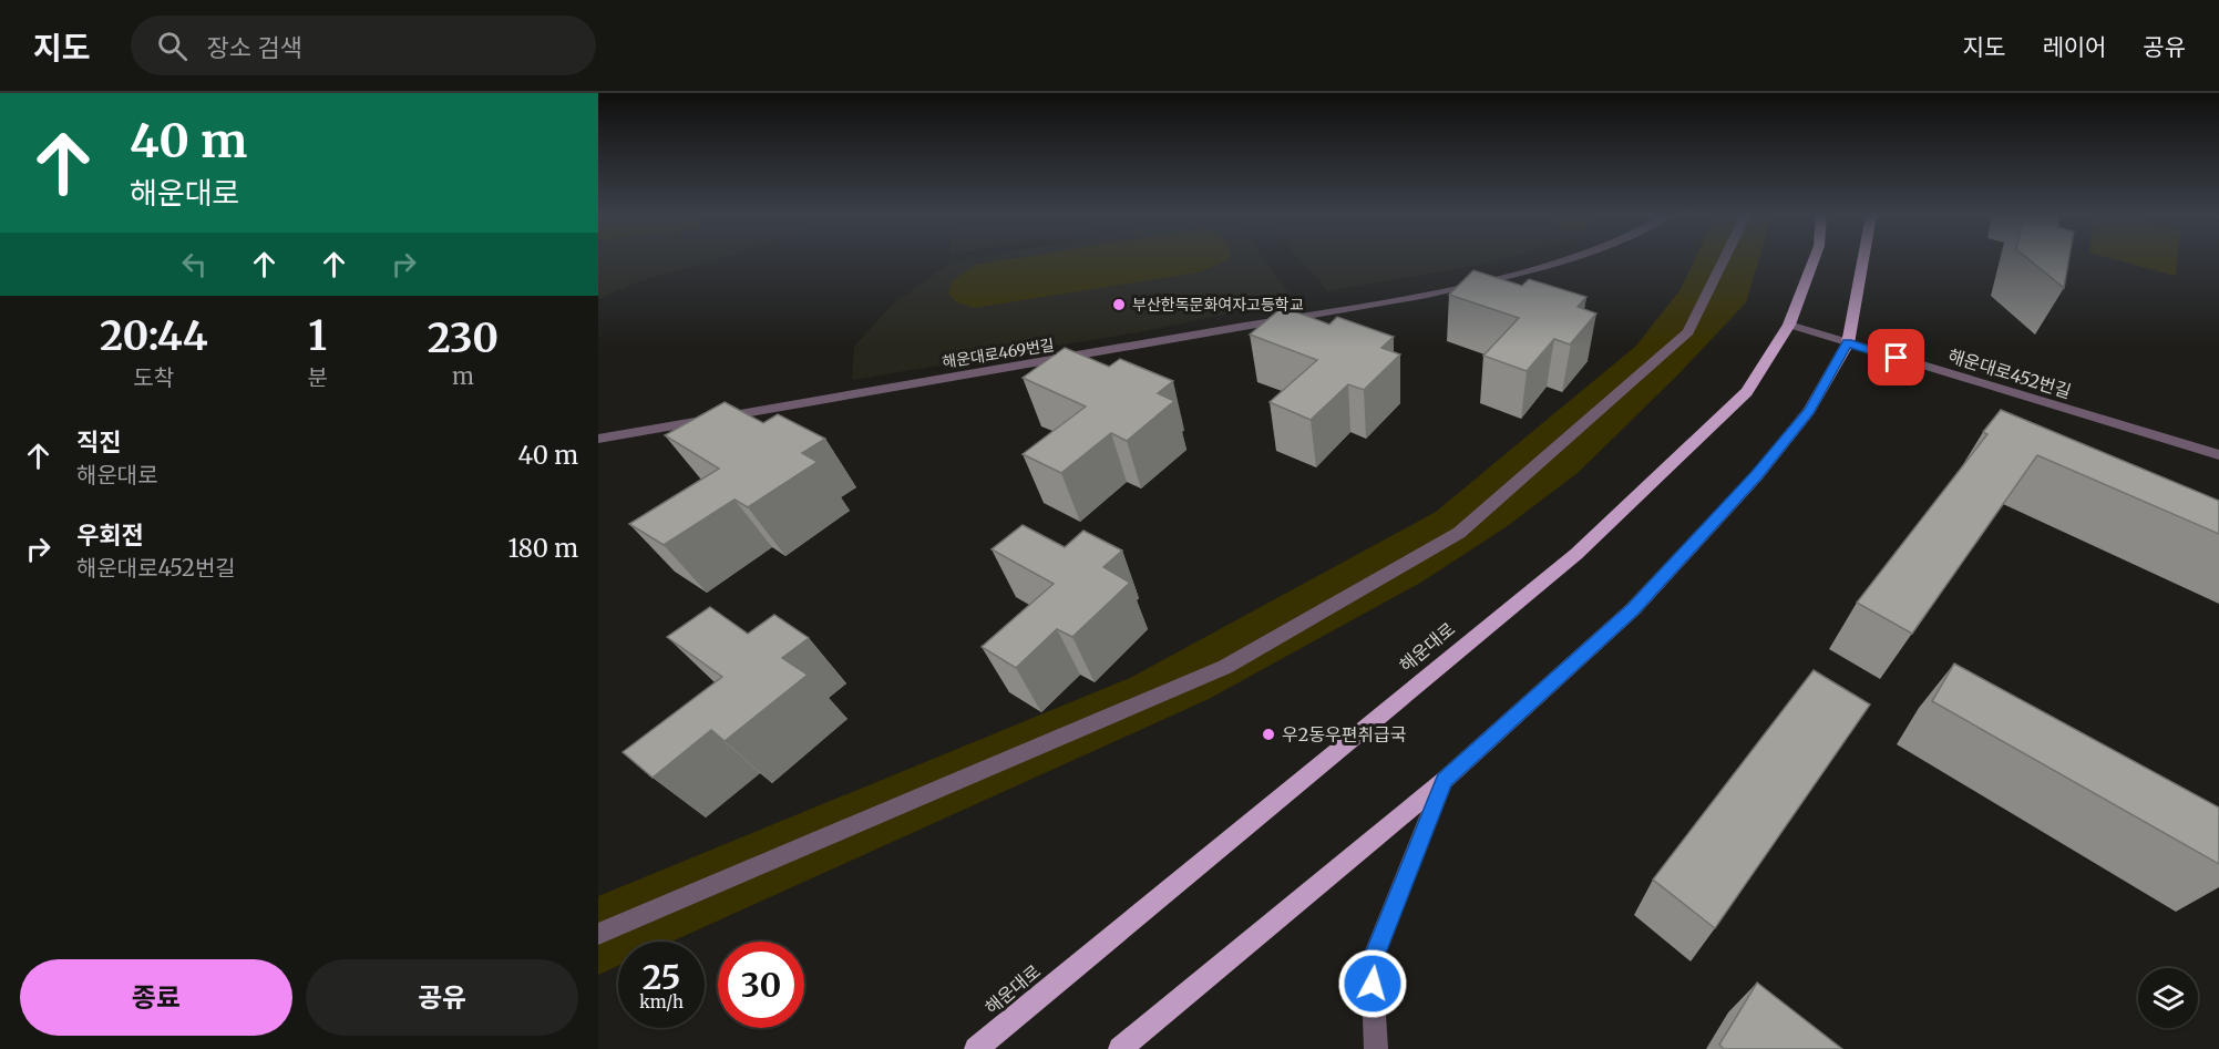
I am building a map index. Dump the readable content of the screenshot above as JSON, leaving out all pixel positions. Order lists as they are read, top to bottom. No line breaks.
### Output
{"streets":{"main road":["해운대로"],"street":["해운대로469번길","해운대로452번길"]},"crossings":[["해운대로452번길","해운대로"]],"places":["부산한독문화여자고등학교","우2동우편취급국"],"page":{"header":"지도","search":"장소 검색","nav":["지도","레이어","공유"],"turn":["40 m","해운대로"],"eta":["20:44","도착","1","분","230","m"],"list":[{"name":"직진","note":"해운대로","value":"40 m"},{"name":"우회전","note":"해운대로452번길","value":"180 m"}],"speed":"25 km/h","limit":"30","buttons":["종료","공유"]}}
